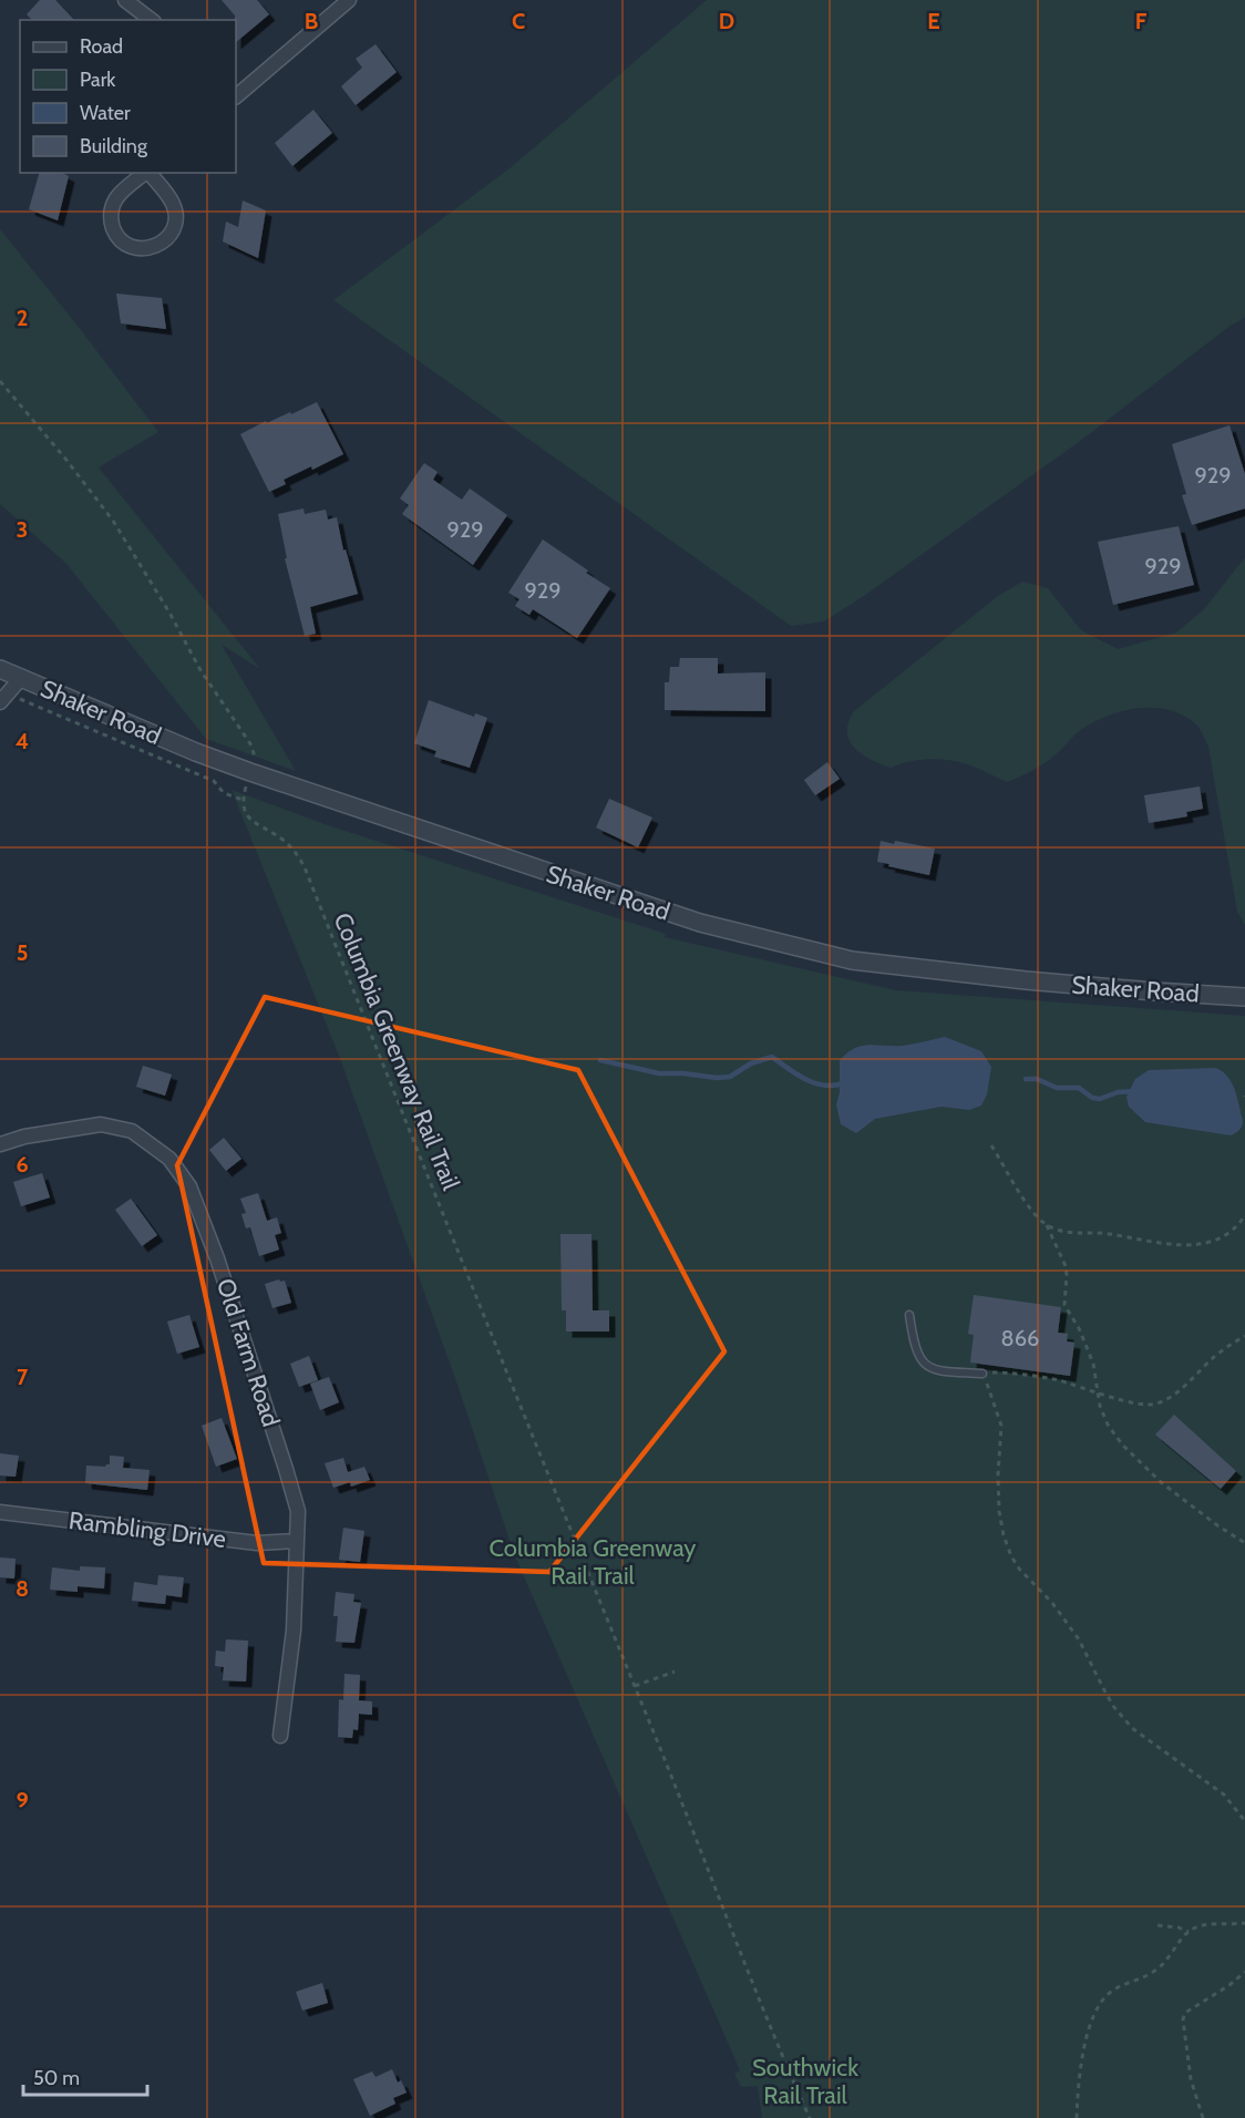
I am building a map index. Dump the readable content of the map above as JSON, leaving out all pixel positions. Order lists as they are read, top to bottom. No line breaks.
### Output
{"streets":{"street":["Shaker Road","Old Farm Road","Rambling Drive"],"path":["Columbia Greenway Rail Trail"]},"crossings":[["Old Farm Road","Rambling Drive"]],"parks":["Columbia Greenway Rail Trail","Southwick Rail Trail"],"house_numbers":["929","929","929","929","866"],"legend":["Road","Park","Water","Building"],"scale_bar":"50 m","grid":{"columns":["B","C","D","E","F"],"rows":["2","3","4","5","6","7","8","9"]}}
